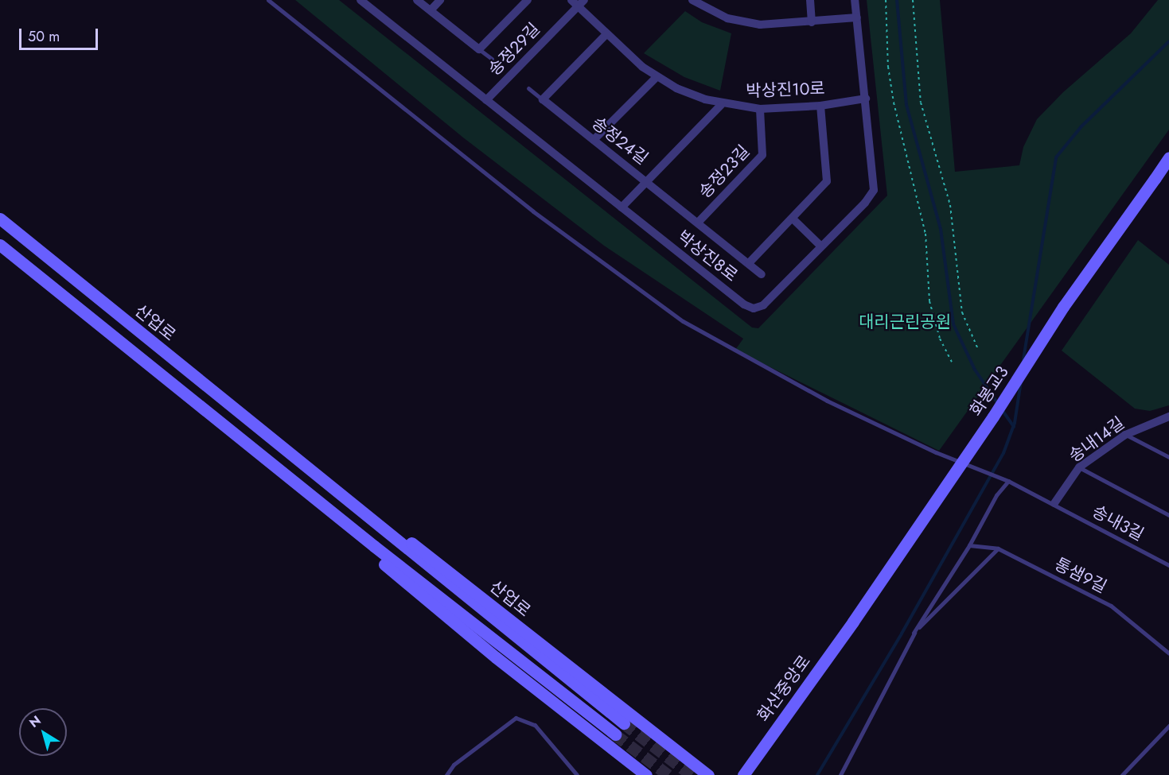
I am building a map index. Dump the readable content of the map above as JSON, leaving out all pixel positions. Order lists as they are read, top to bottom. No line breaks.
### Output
{"streets":{"main road":["산업로","화봉교3","화산중앙로"],"street":["송정29길","박상진10로","송정24길","송정23길","박상진8로","송내14길"],"lane":["송내3길","통샘9길"]},"crossings":[["송정29길","박상진10로"],["송정29길","박상진8로"],["박상진10로","송정23길"],["박상진10로","박상진8로"],["송정24길","송정23길"],["화봉교3","화산중앙로"],["송내14길","송내3길"]],"parks":["대리근린공원"],"scale_bar":"50 m","north":"top left"}
